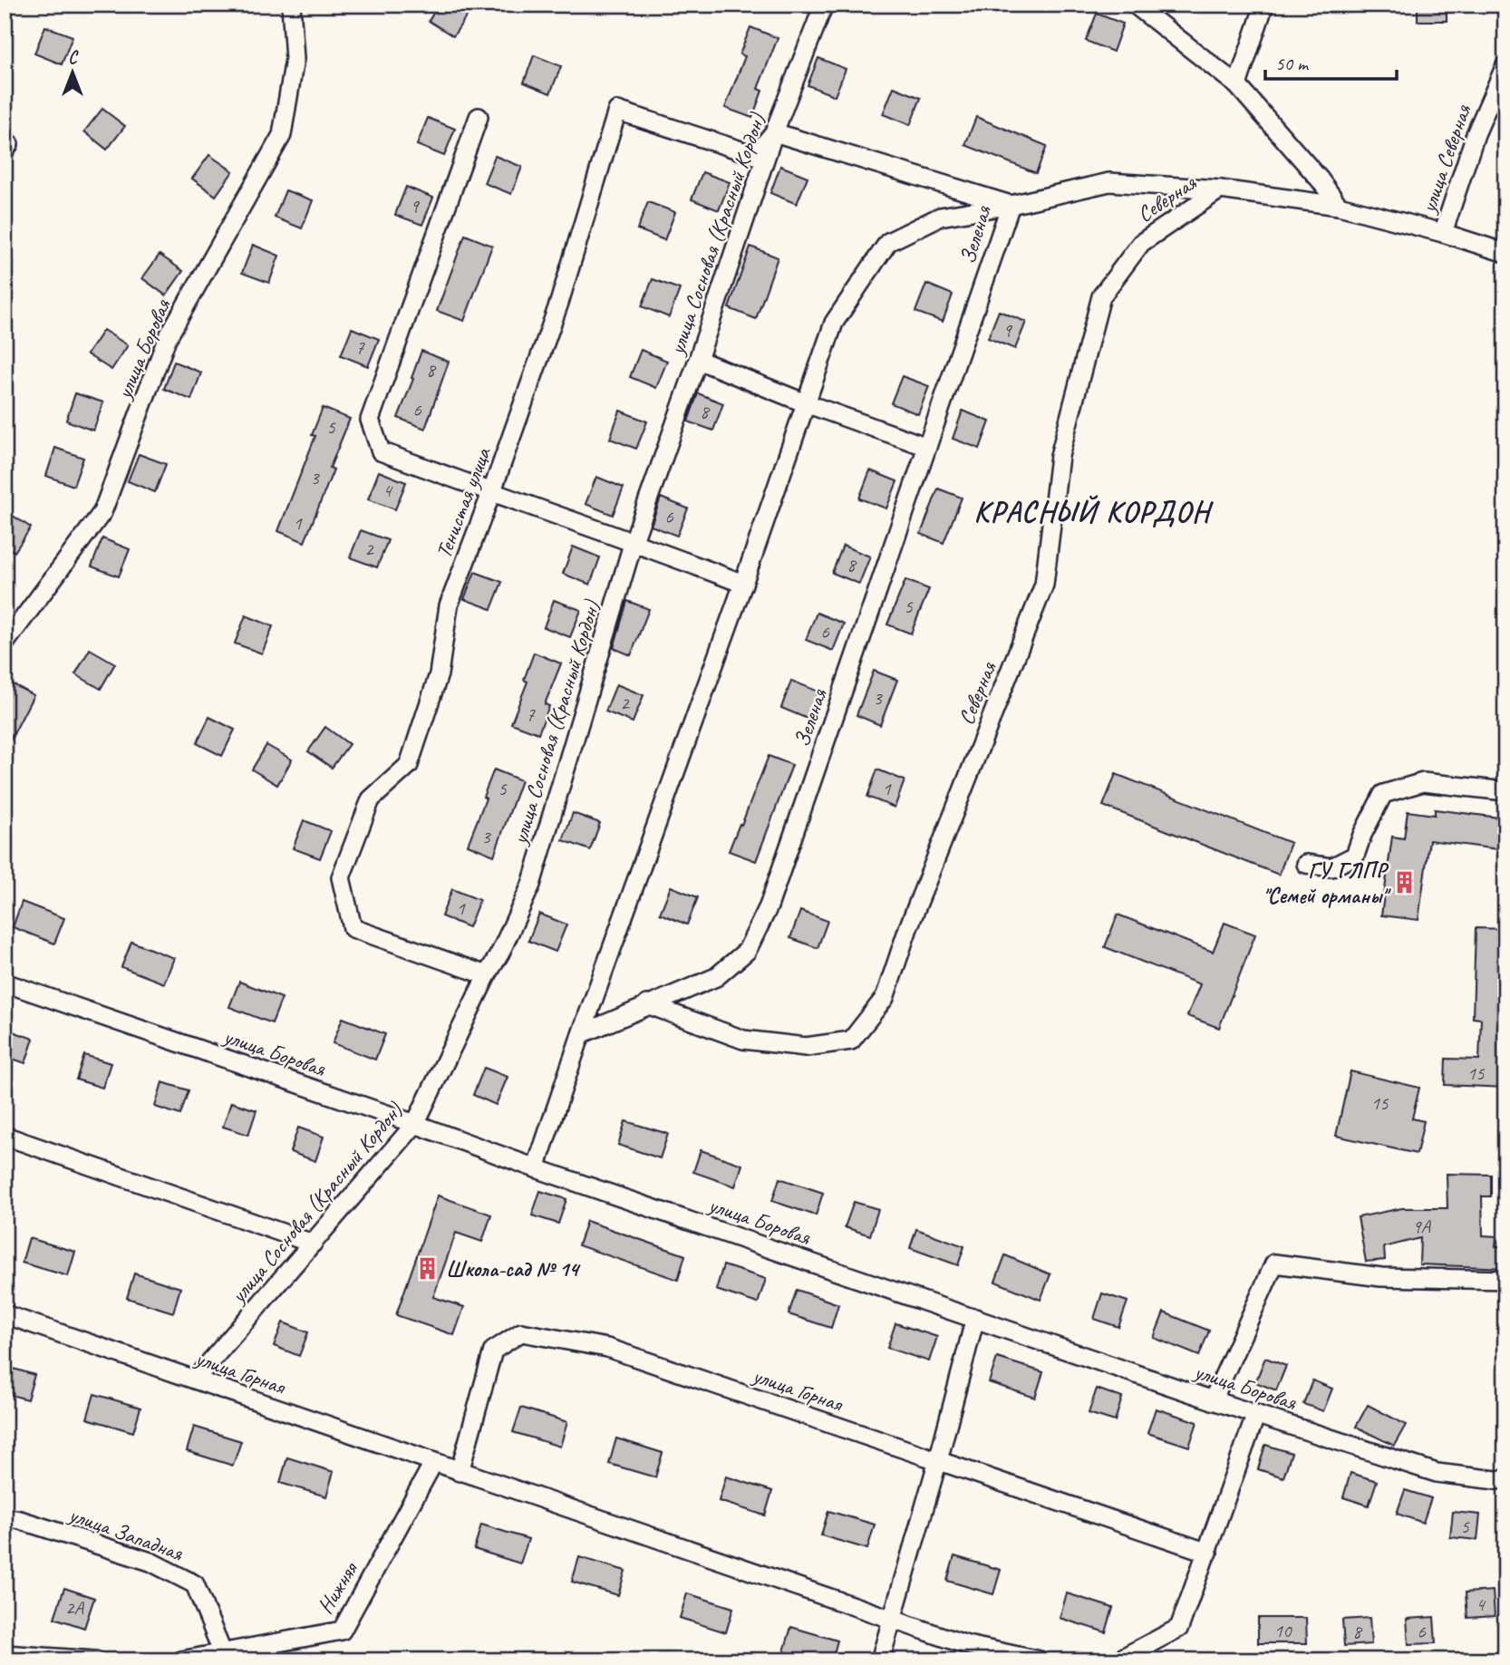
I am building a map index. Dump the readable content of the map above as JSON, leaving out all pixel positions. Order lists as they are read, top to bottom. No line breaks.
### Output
{"streets":{"street":["улица Северная","Северная","улица Сосновая (Красный Кордон)","Зеленая","улица Боровая","Тенистая улица","улица Горная","улица Западная","Нижняя"]},"crossings":[["Северная","Зеленая"],["улица Сосновая (Красный Кордон)","улица Боровая"],["улица Сосновая (Красный Кордон)","Тенистая улица"],["улица Сосновая (Красный Кордон)","улица Горная"],["Зеленая","улица Боровая"],["улица Горная","Нижняя"],["улица Западная","Нижняя"]],"districts":["КРАСНЫЙ КОРДОН"],"places":{"building":["ГУ ГЛПР \"Семей орманы\"","Школа-сад № 14"]},"house_numbers":["9","9","7","8","6","8","5","3","4","6","1","2","8","5","6","3","2","7","5","1","3","1","15","15","9А","5","4","2А","10","8","6"],"scale_bar":"50 m","north":"top"}
